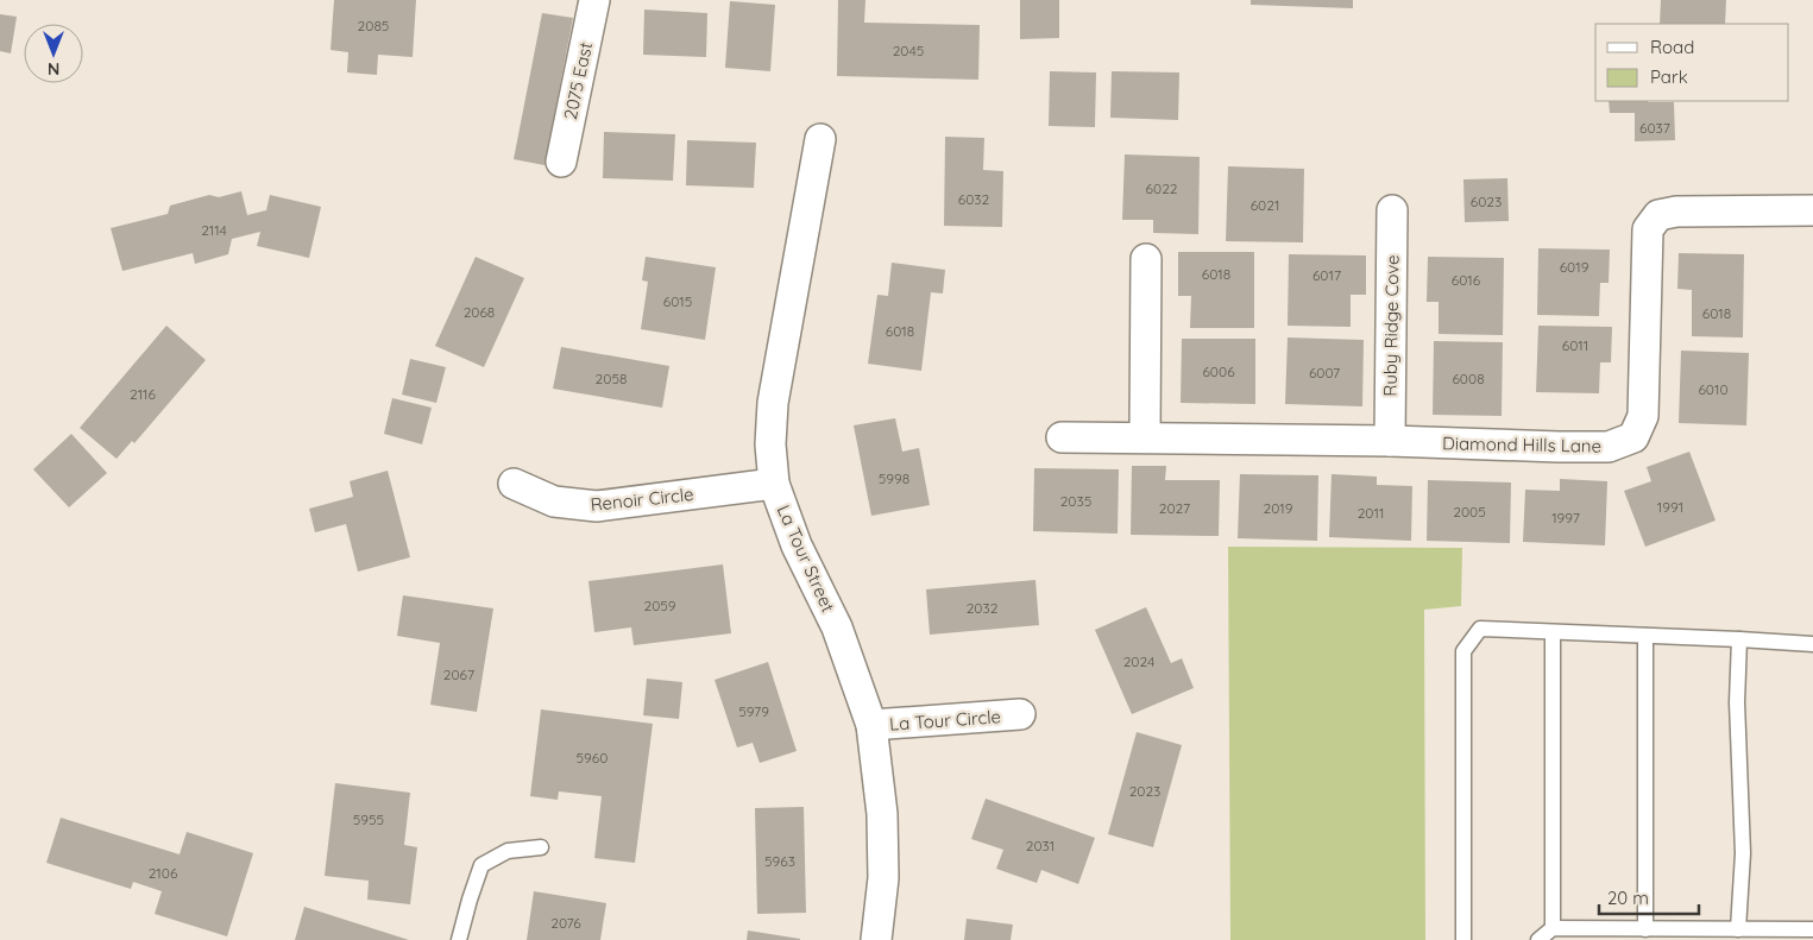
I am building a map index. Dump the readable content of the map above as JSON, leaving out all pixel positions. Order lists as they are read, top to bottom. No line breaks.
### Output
{"streets":{"street":["2075 East","Ruby Ridge Cove","Diamond Hills Lane","Renoir Circle","La Tour Street","La Tour Circle"]},"crossings":[["Ruby Ridge Cove","Diamond Hills Lane"],["Renoir Circle","La Tour Street"],["La Tour Street","La Tour Circle"]],"house_numbers":["2085","2045","6037","6022","6032","6023","6021","2114","6019","6018","6017","6016","6015","2068","6018","6018","6011","6006","6007","2058","6008","6010","2116","5998","2035","1991","2027","2019","2005","2011","1997","2059","2032","2024","2067","5979","5960","2023","5955","2031","5963","2106","2076"],"legend":["Road","Park"],"scale_bar":"20 m","north":"bottom"}
